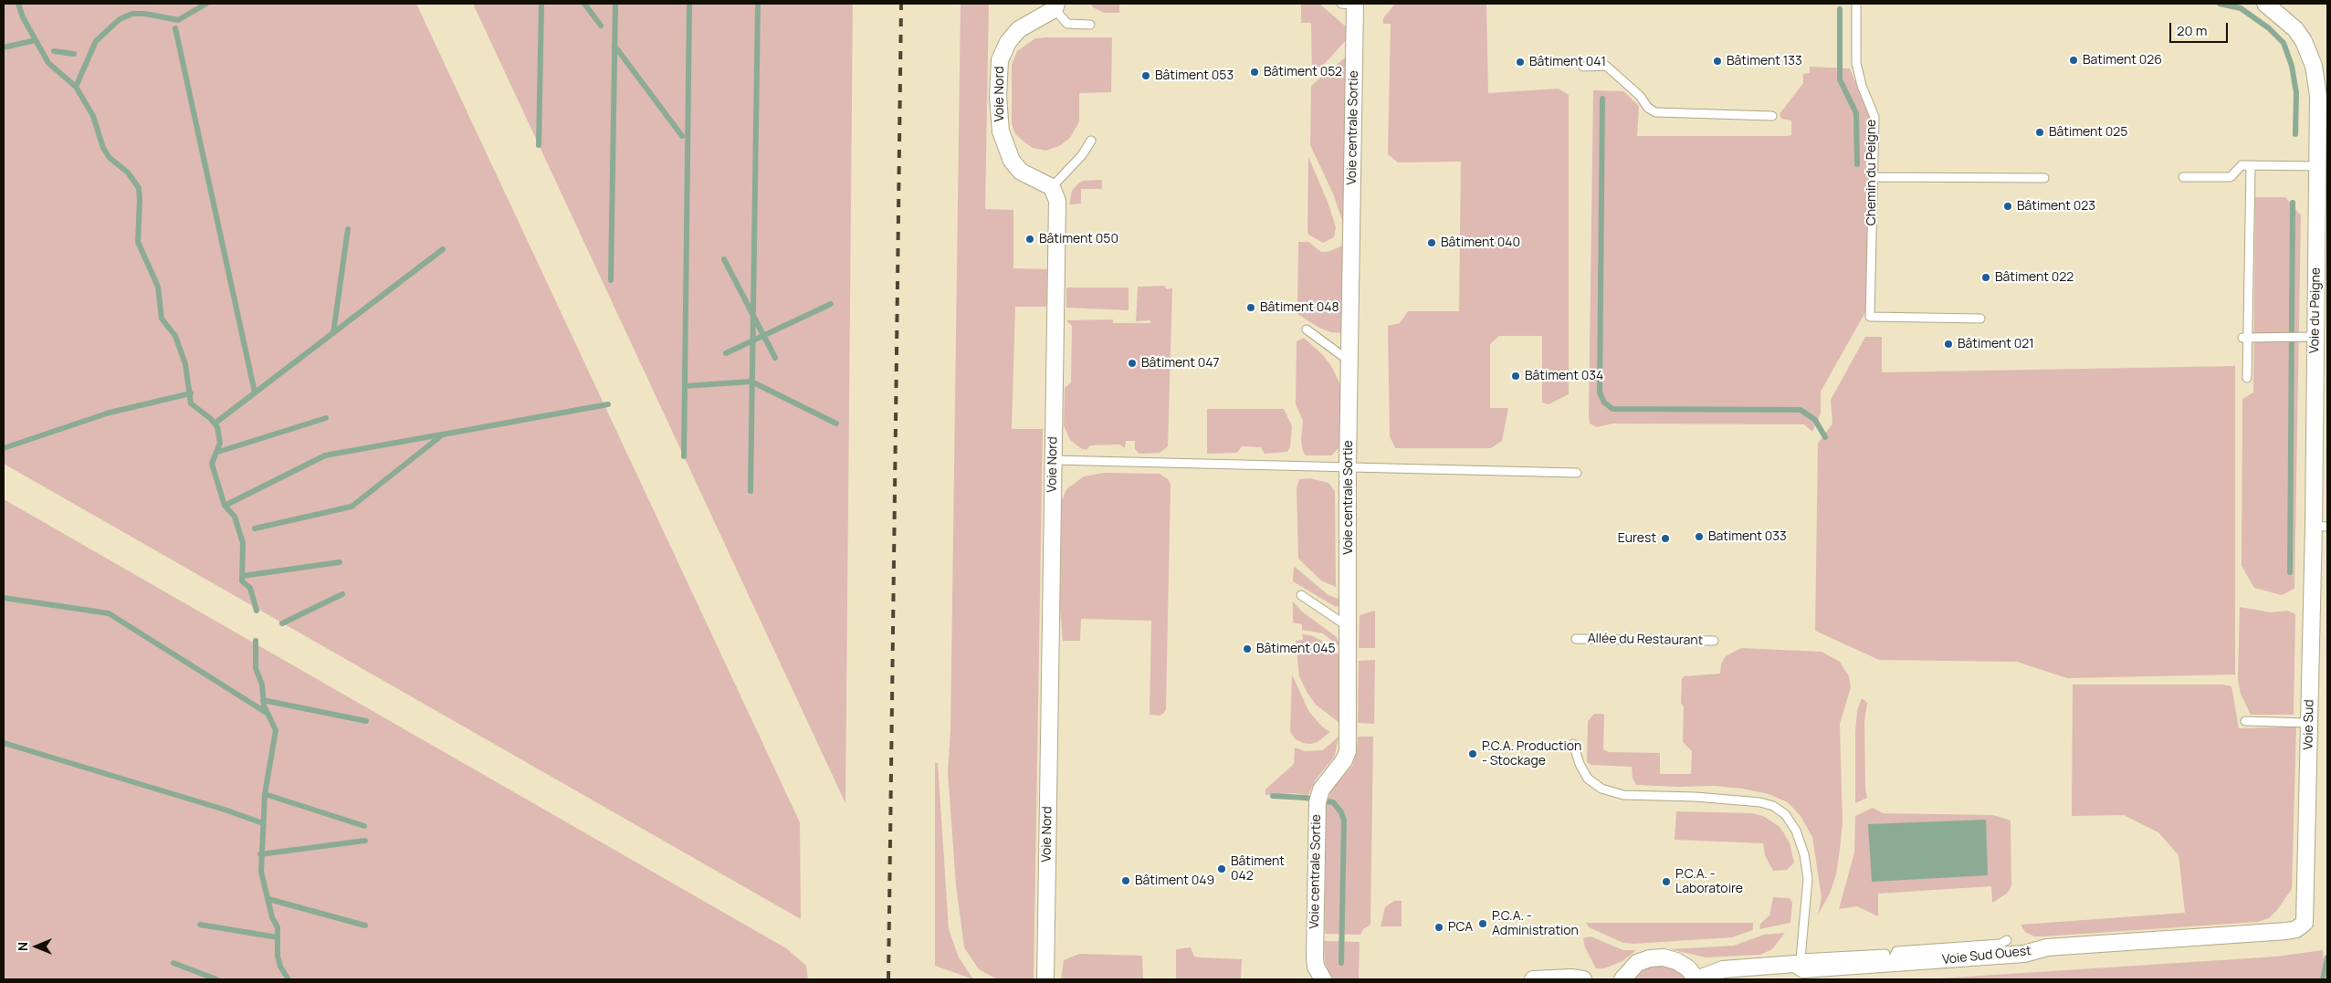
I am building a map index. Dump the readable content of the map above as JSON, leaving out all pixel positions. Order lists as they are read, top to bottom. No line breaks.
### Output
{"streets":{"street":["Voie Nord","Voie centrale Sortie","Voie du Peigne","Voie Sud","Voie Sud Ouest"],"lane":["Chemin du Peigne","Allée du Restaurant"]},"crossings":[["Voie du Peigne","Voie Sud"],["Voie Sud","Voie Sud Ouest"]],"places":["Batiment 026","Bâtiment 133","Bâtiment 041","Bâtiment 052","Bâtiment 053","Bâtiment 025","Bâtiment 023","Bâtiment 050","Bâtiment 040","Bâtiment 022","Bâtiment 048","Bâtiment 021","Bâtiment 047","Bâtiment 034","Batiment 033","Eurest","Bâtiment 045","P.C.A. Production - Stockage","Bâtiment 042","Bâtiment 049","P.C.A. - Laboratoire","P.C.A. - Administration","PCA"],"scale_bar":"20 m","north":"left"}
